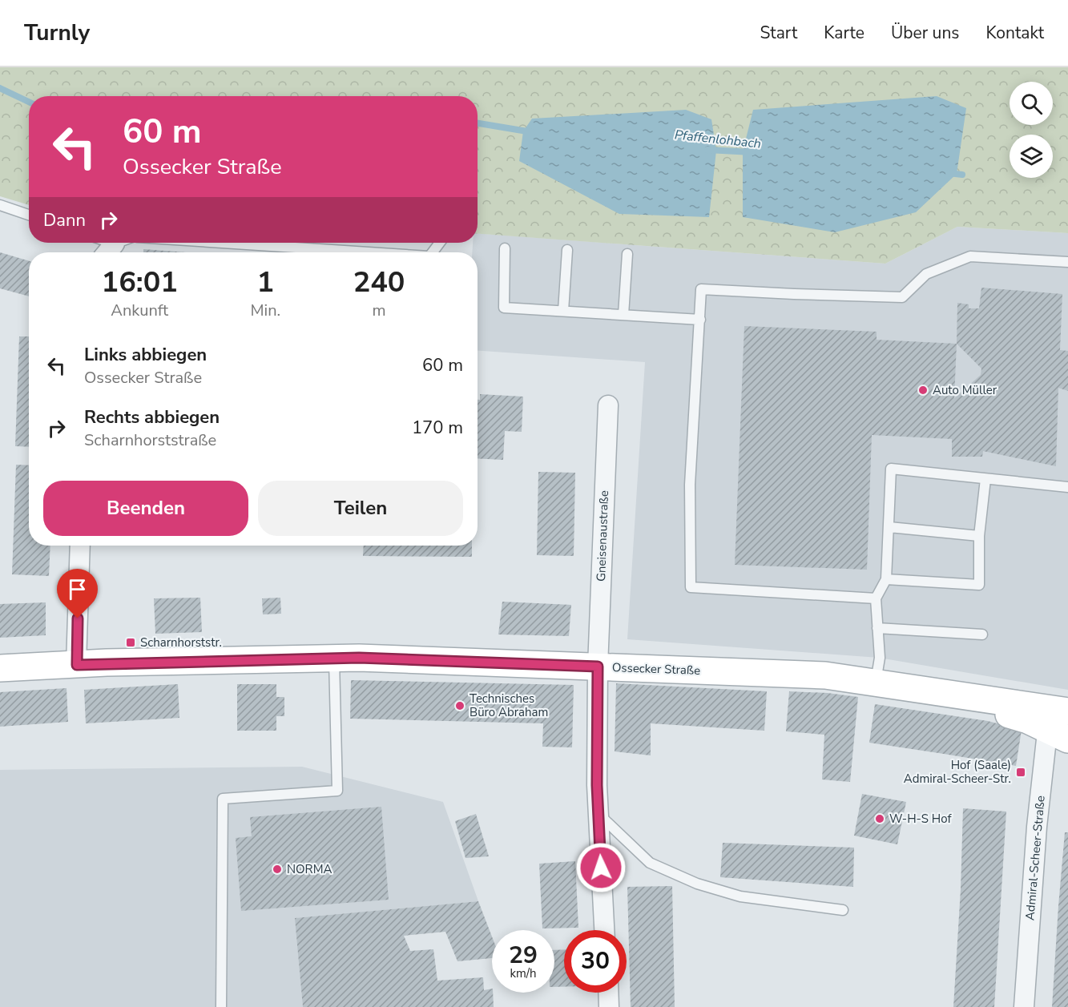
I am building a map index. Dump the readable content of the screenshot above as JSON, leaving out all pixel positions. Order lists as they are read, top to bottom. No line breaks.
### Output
{"streets":{"street":["Gneisenaustraße","Ossecker Straße","Admiral-Scheer-Straße"]},"crossings":[["Gneisenaustraße","Ossecker Straße"],["Ossecker Straße","Admiral-Scheer-Straße"]],"water":["Pfaffenlohbach"],"places":{"other":["Auto Müller","Technisches Büro Abraham","W-H-S Hof","NORMA"],"transit":["Scharnhorststr.","Hof (Saale) Admiral-Scheer-Str."]},"page":{"header":"Turnly","nav":["Start","Karte","Über uns","Kontakt"],"turn":["60 m","Ossecker Straße"],"then":"Dann","eta":["16:01","Ankunft","1","Min.","240","m"],"list":[{"name":"Links abbiegen","note":"Ossecker Straße","value":"60 m"},{"name":"Rechts abbiegen","note":"Scharnhorststraße","value":"170 m"}],"buttons":["Beenden","Teilen"],"speed":"29 km/h","limit":"30"}}
